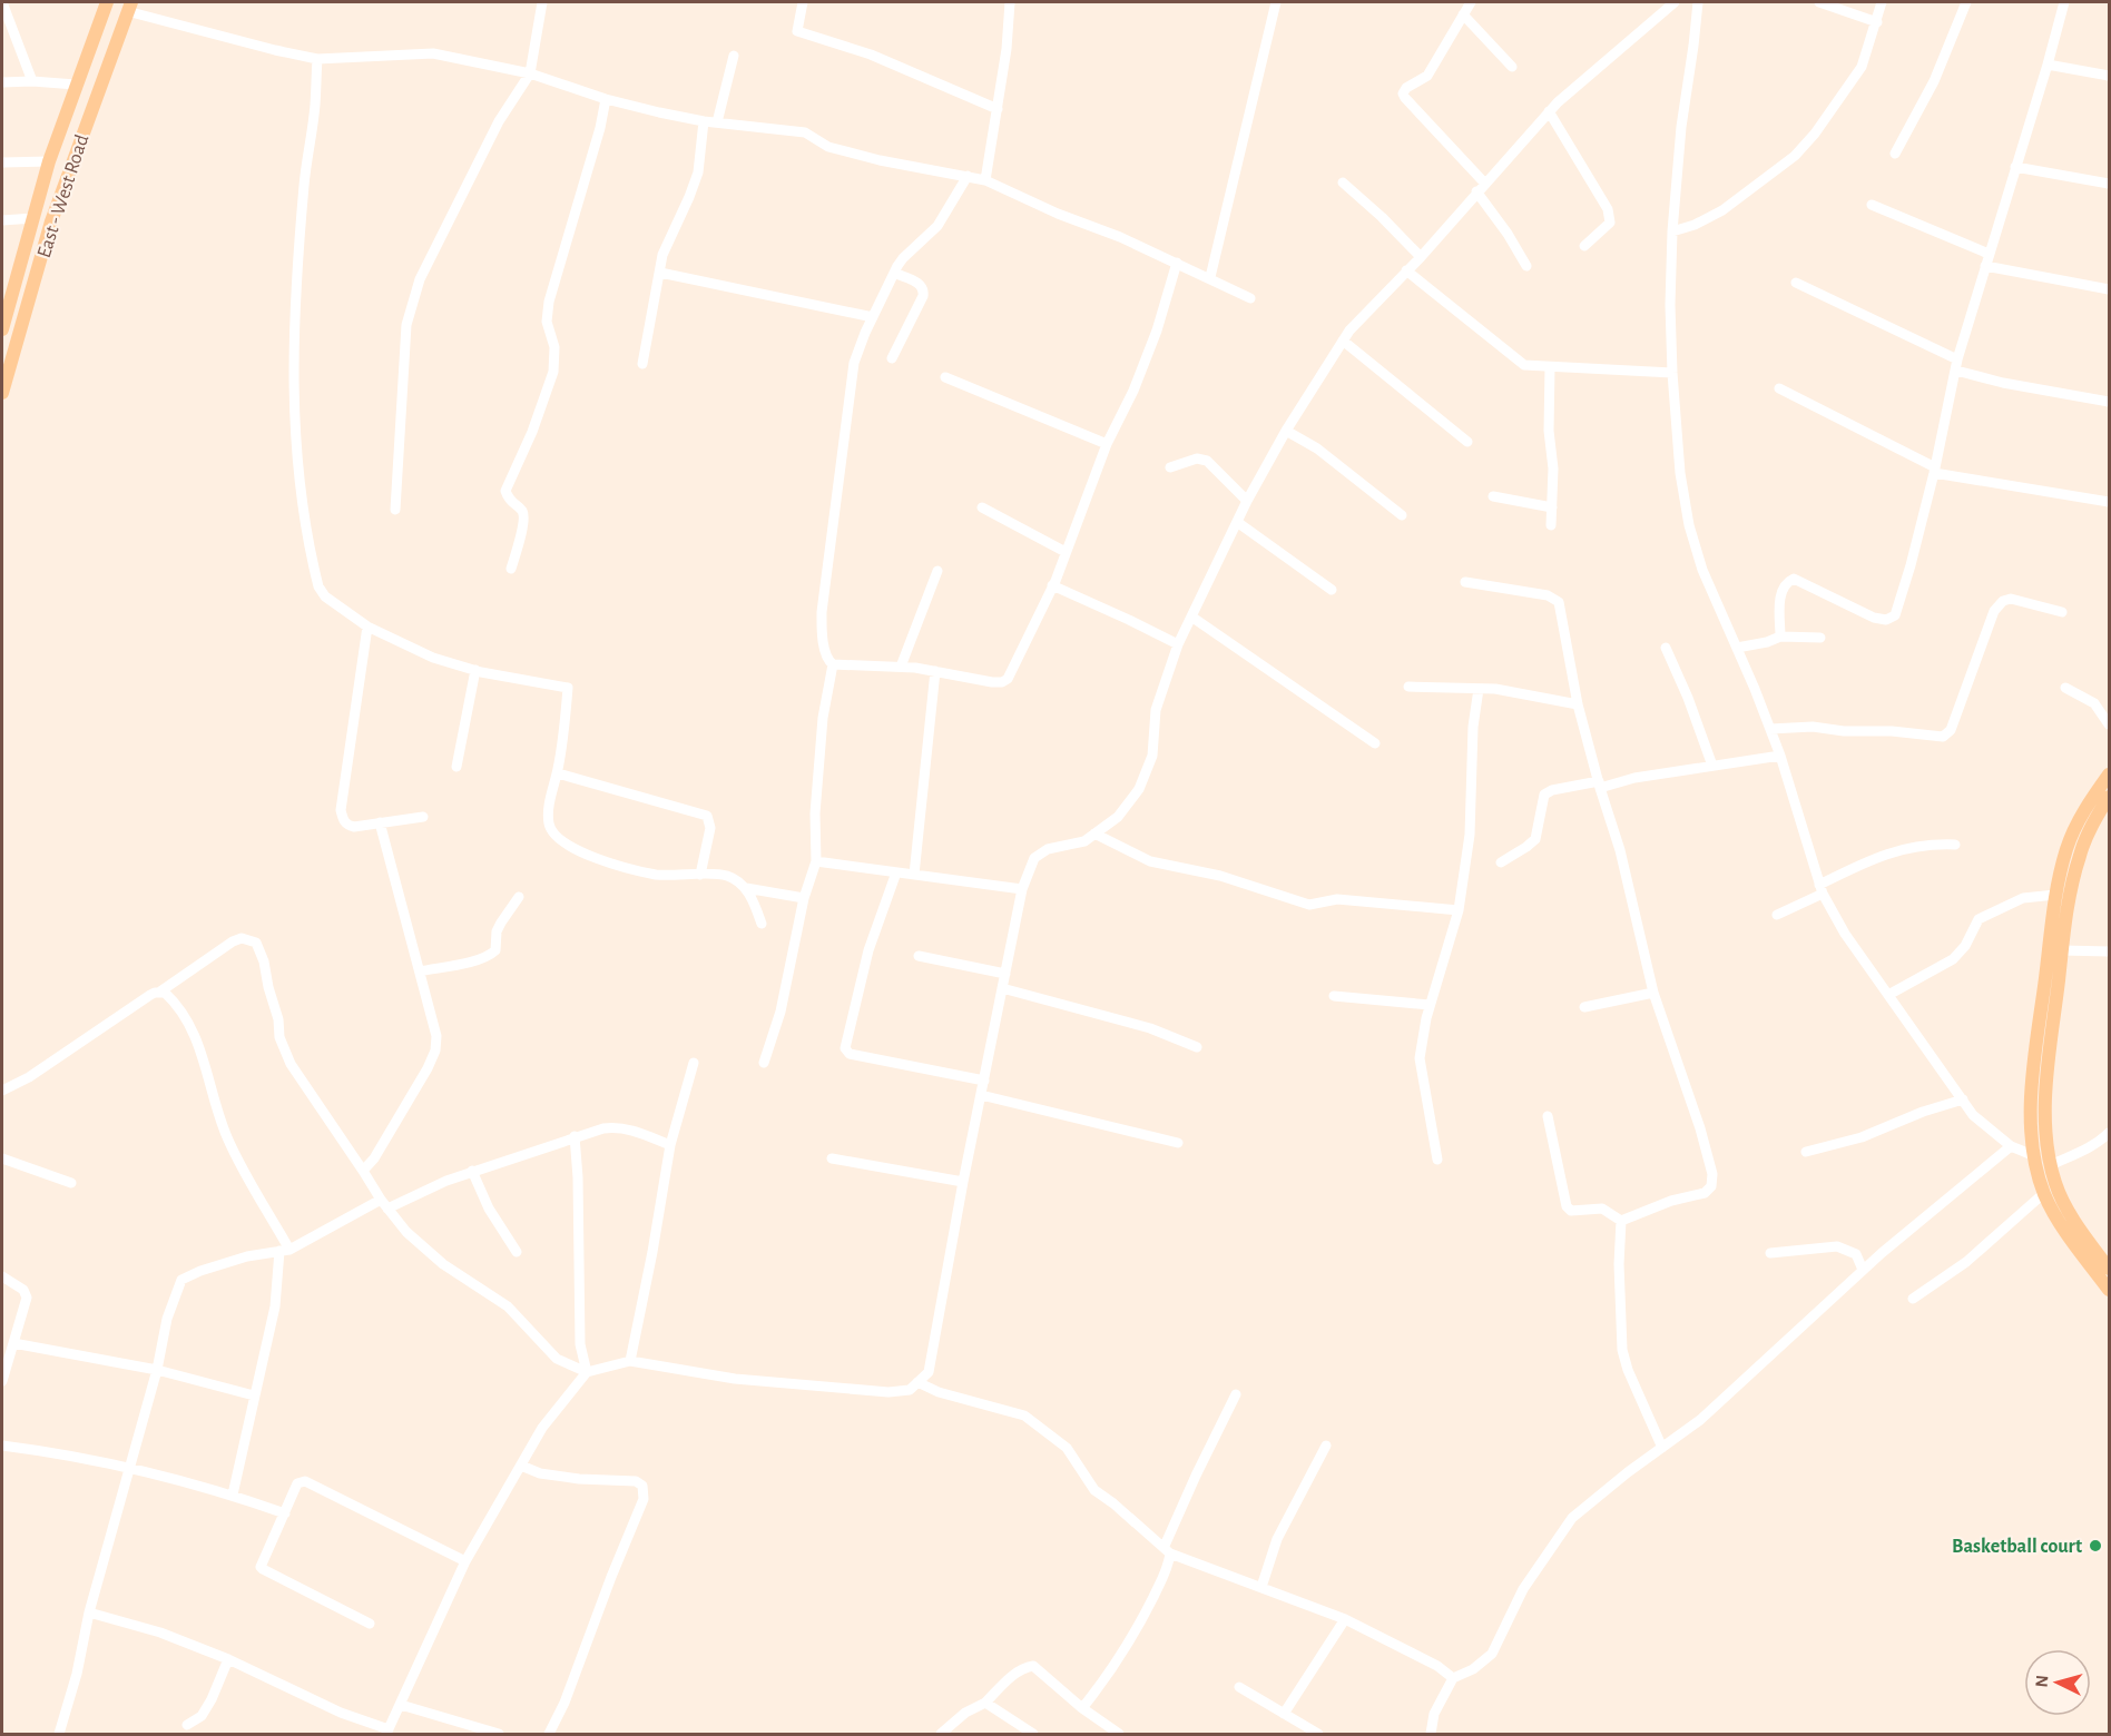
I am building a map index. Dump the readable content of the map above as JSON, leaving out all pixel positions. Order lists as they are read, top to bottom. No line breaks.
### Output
{"streets":{"main road":["East - West Road"]},"places":["Basketball court"],"north":"left"}
